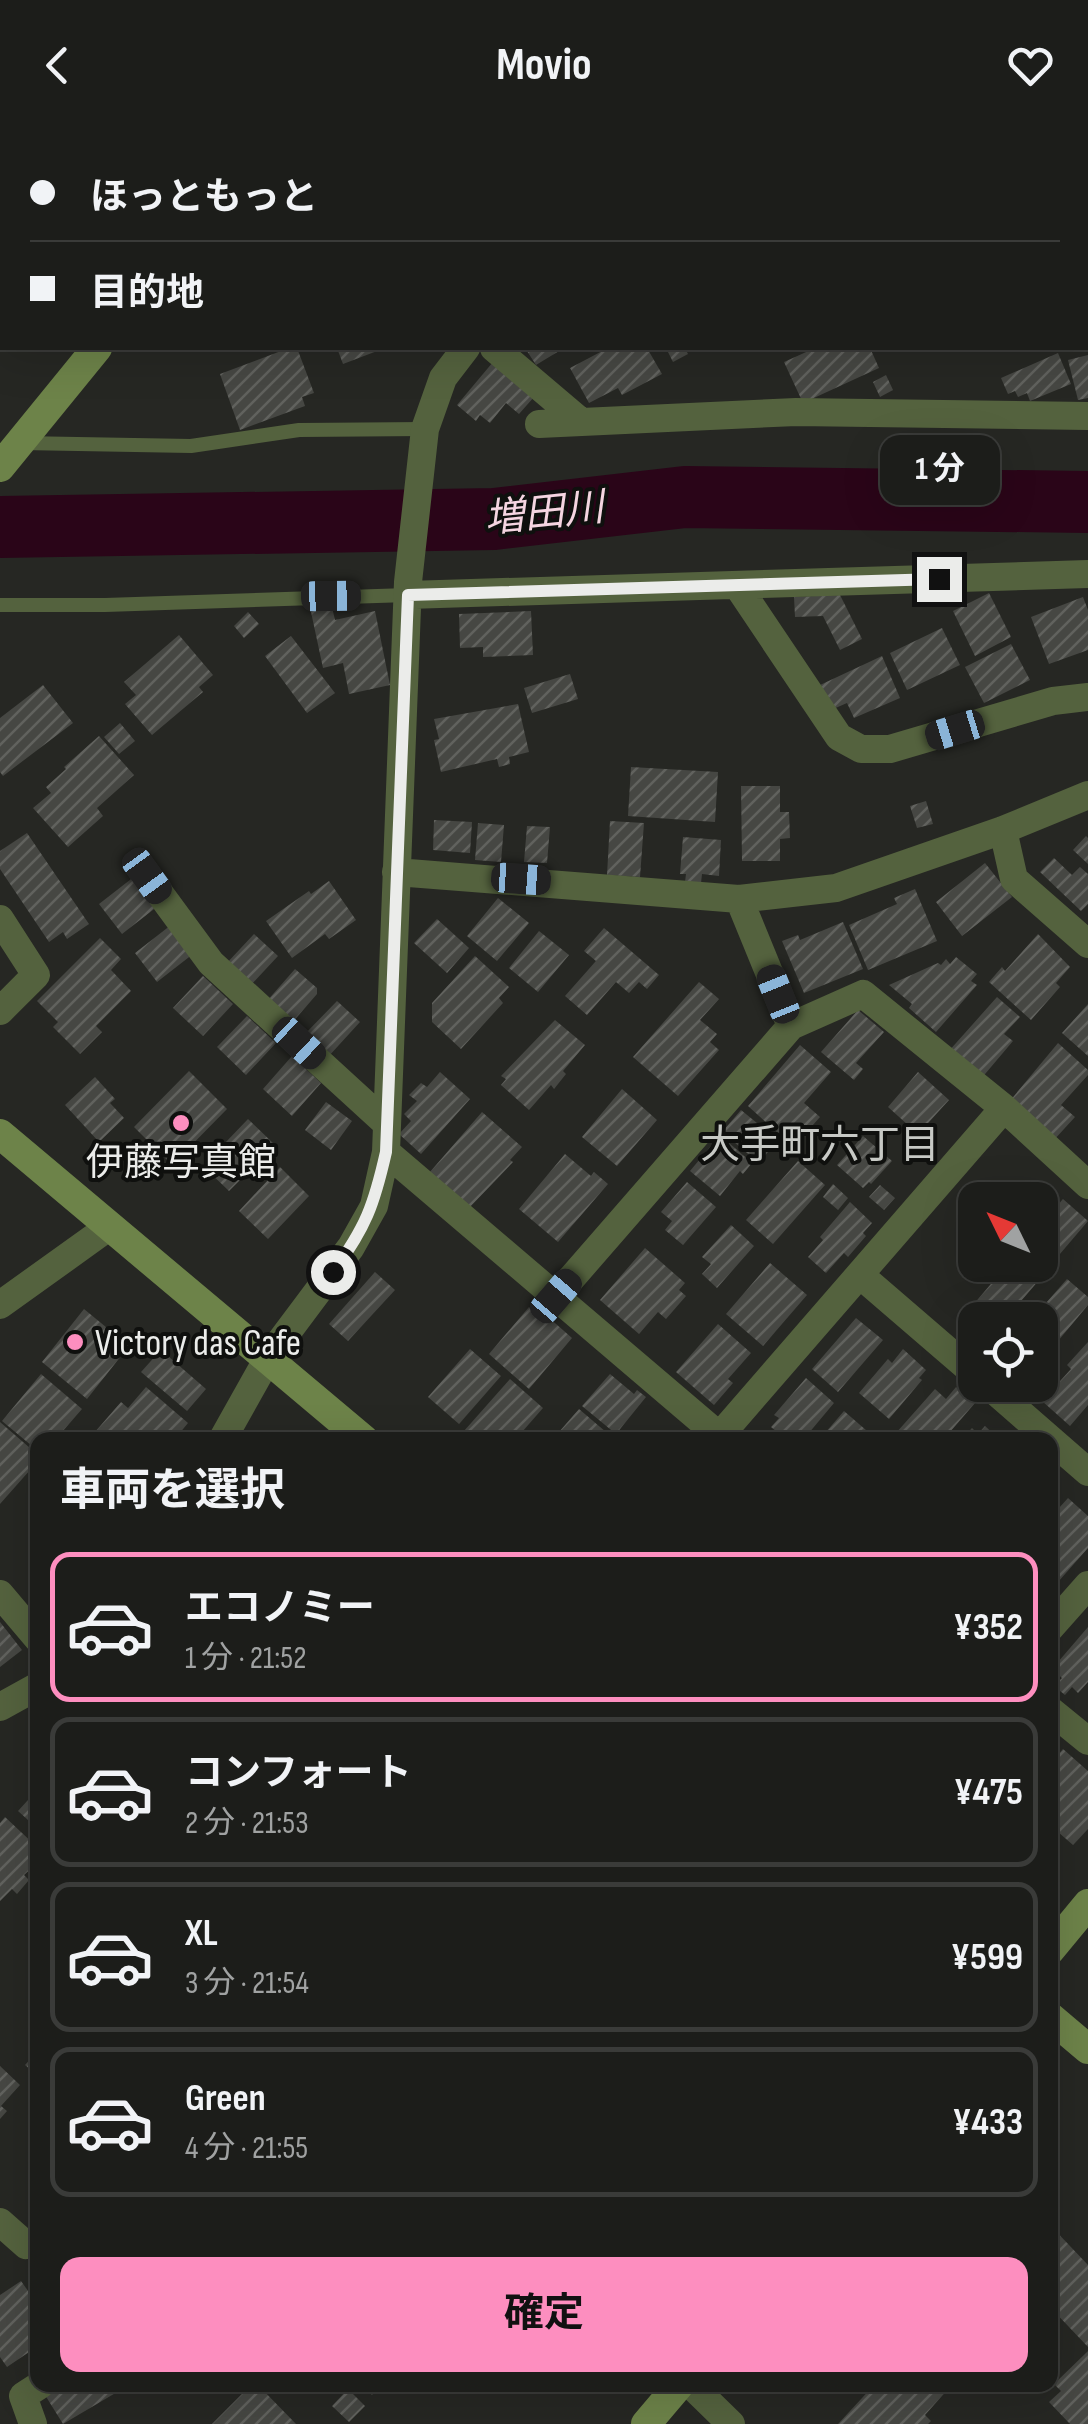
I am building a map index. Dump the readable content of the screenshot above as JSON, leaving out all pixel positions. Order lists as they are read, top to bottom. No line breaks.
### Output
{"districts":["大手町六丁目"],"water":["増田川"],"places":["伊藤写真館","Victory das Cafe"],"north":"top left","page":{"header":"Movio","banner":["ほっともっと","目的地"],"bubble":"1 分","heading":"車両を選択","list":[{"name":"エコノミー","note":"1 分 · 21:52","value":"¥352"},{"name":"コンフォート","note":"2 分 · 21:53","value":"¥475"},{"name":"XL","note":"3 分 · 21:54","value":"¥599"},{"name":"Green","note":"4 分 · 21:55","value":"¥433"}],"buttons":"確定"}}
